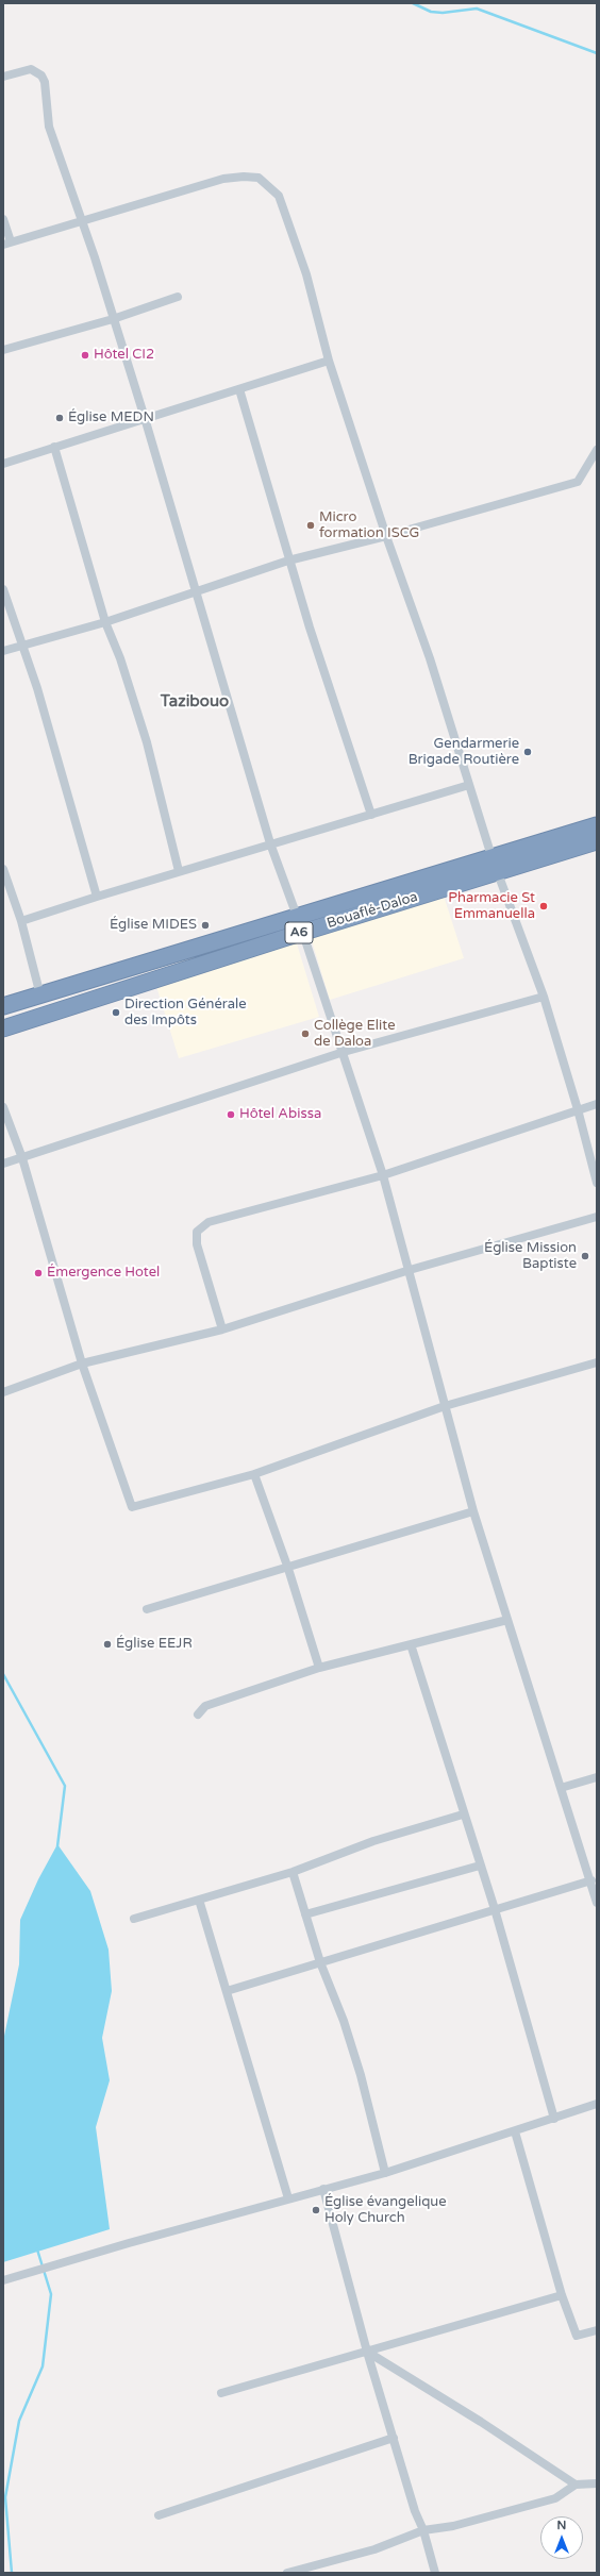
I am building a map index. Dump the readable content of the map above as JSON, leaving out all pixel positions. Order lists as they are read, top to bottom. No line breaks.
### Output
{"streets":{"highway":["Bouaflé-Daloa","A6"]},"districts":["Tazibouo"],"places":["Hôtel CI2","Église MEDN","Micro formation ISCG","Gendarmerie Brigade Routière","Pharmacie St Emmanuella","Église MIDES","Direction Générale des Impôts","Collège Elite de Daloa","Hôtel Abissa","Église Mission Baptiste","Émergence Hotel","Église EEJR","Église évangelique Holy Church"],"north":"top"}
